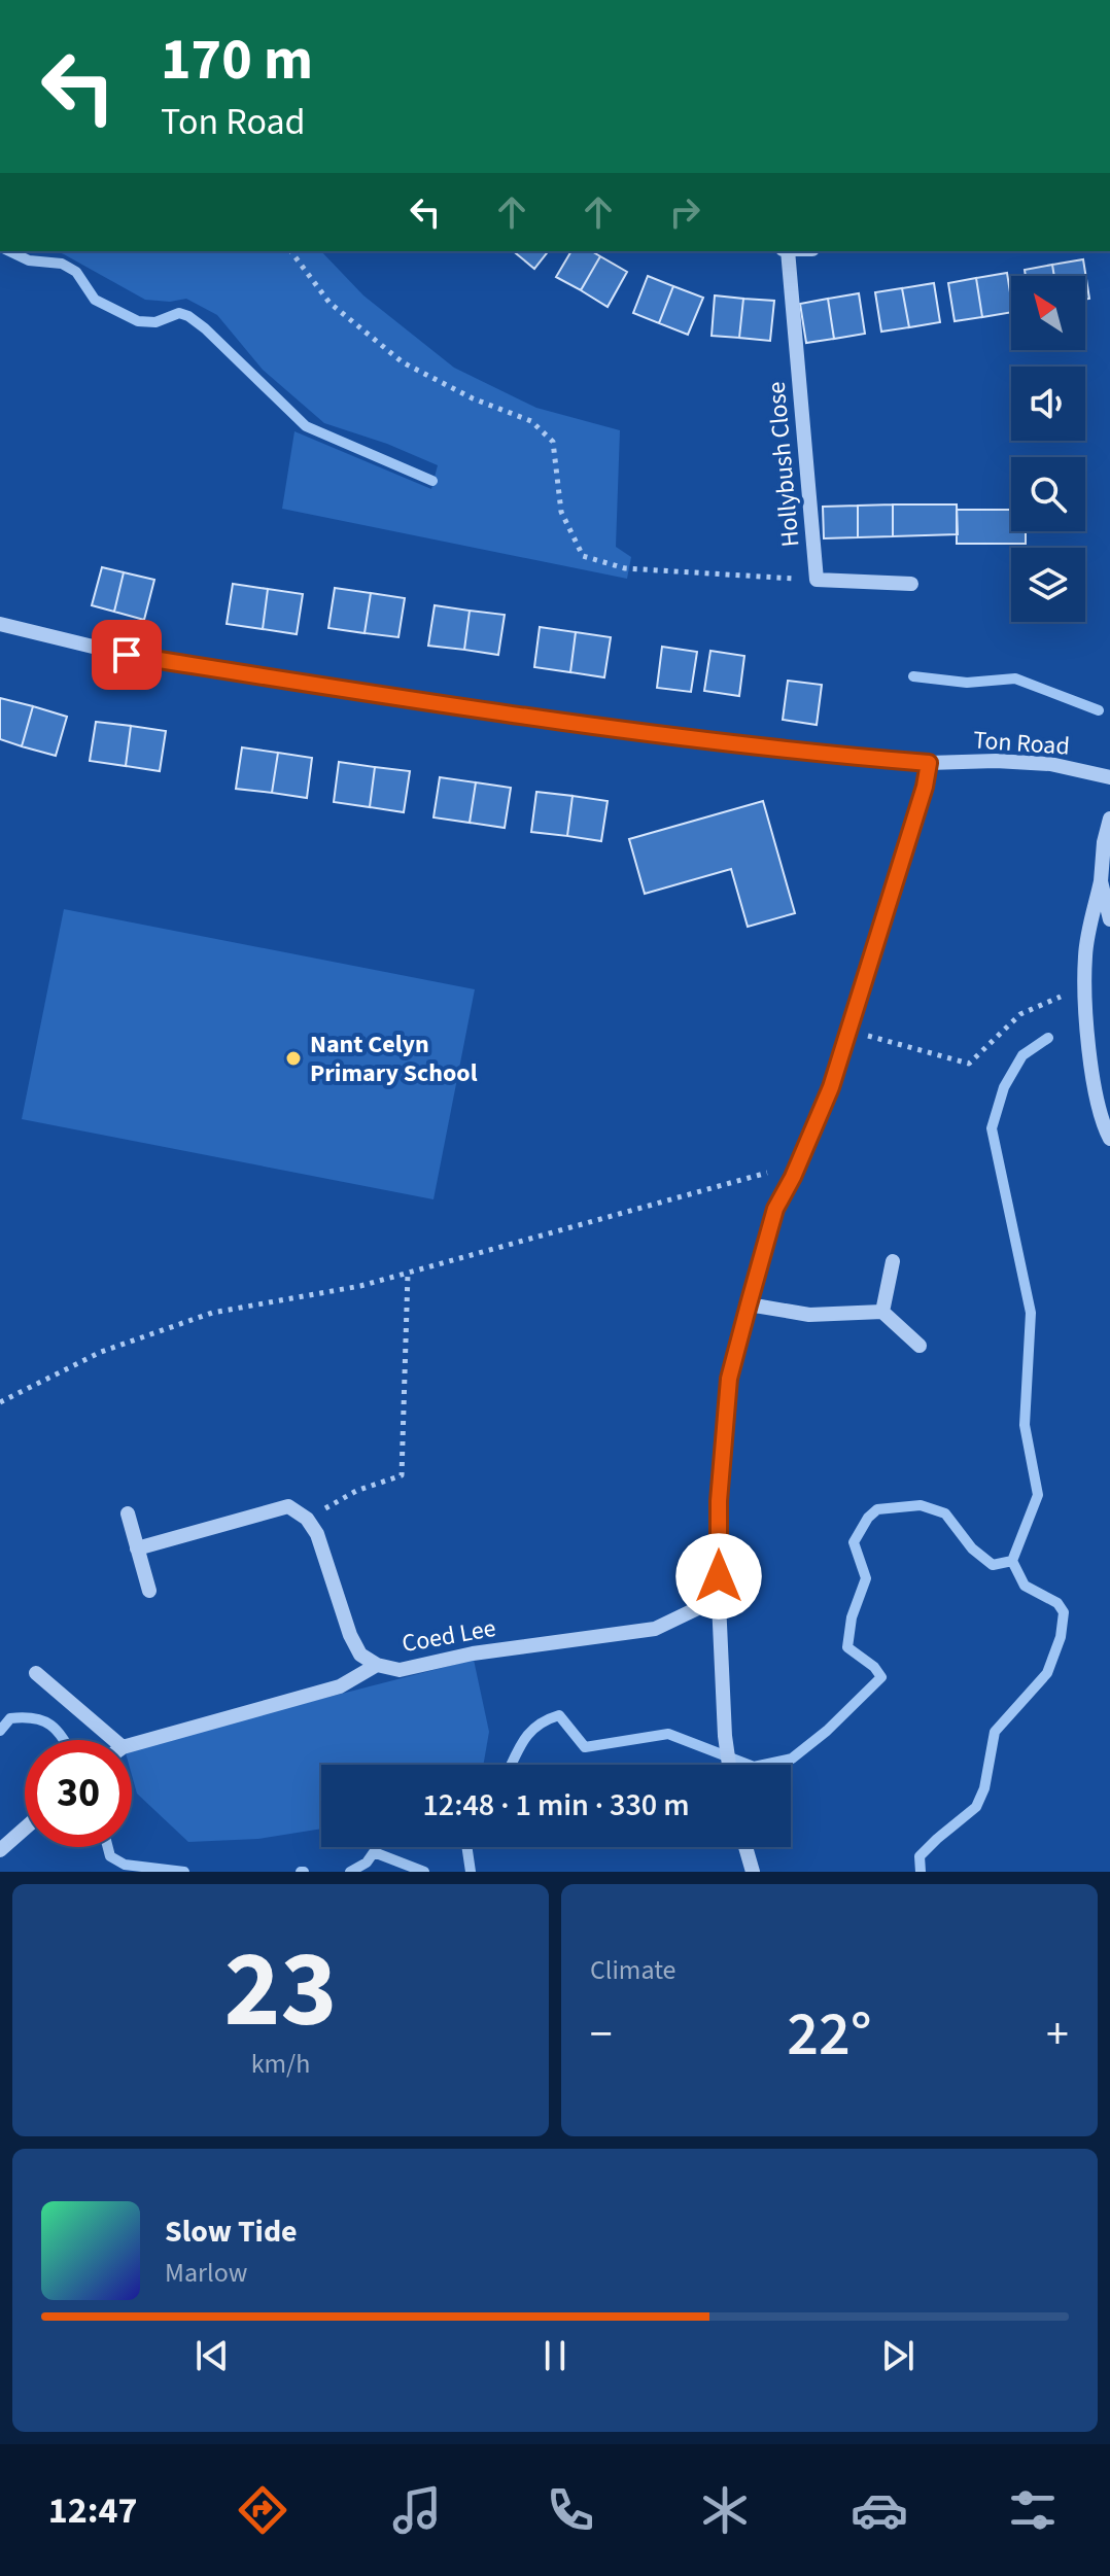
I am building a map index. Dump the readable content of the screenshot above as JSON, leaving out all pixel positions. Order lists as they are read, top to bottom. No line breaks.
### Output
{"streets":{"street":["Hollybush Close","Ton Road","Coed Lee"]},"places":["Nant Celyn Primary School"],"north":"top left","page":{"turn":["170 m","Ton Road"],"limit":"30","trip":"12:48 · 1 min · 330 m","tile":[["23","km/h"],"Climate"],"heat":["−","22°","+"],"song":["Slow Tide","Marlow"],"tabs":"12:47"}}
